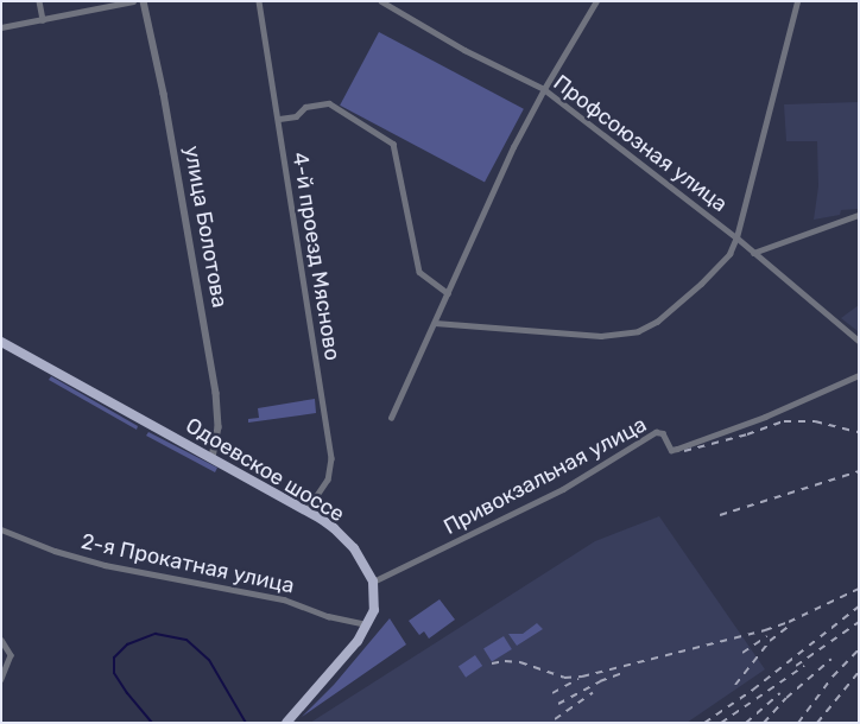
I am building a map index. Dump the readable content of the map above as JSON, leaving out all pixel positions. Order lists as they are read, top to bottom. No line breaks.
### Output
{"streets":{"main road":["Одоевское шоссе"],"street":["Профсоюзная улица","улица Болотова","4-й проезд Мясново","Привокзальная улица","2-я Прокатная улица"]},"crossings":[["улица Болотова","Одоевское шоссе"],["4-й проезд Мясново","Одоевское шоссе"],["Одоевское шоссе","Привокзальная улица"]]}
